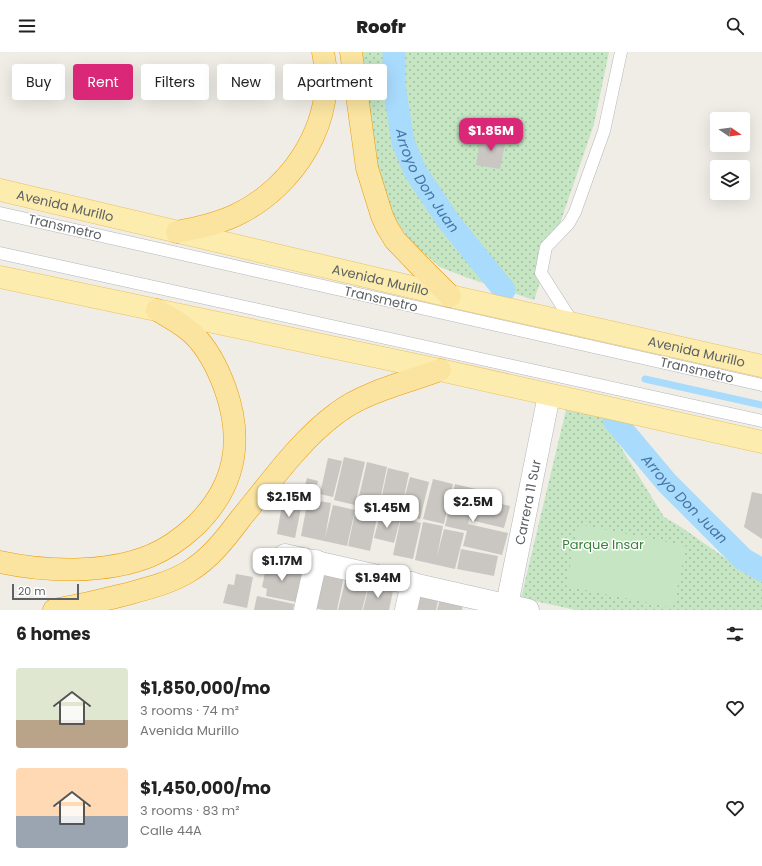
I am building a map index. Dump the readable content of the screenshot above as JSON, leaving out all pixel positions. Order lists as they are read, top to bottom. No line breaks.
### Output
{"streets":{"main road":["Avenida Murillo"],"street":["Carrera 11 Sur"],"lane":["Transmetro"]},"water":["Arroyo Don Juan"],"parks":["Parque Insar"],"scale_bar":"20 m","north":"right","page":{"header":"Roofr","chip":["Buy","Rent","Filters","New","Apartment"],"price":["$1.85M","$2.15M","$2.5M","$1.45M","$1.17M","$1.94M"],"scale":"20 m","heading":"6 homes","list":[{"name":"$1,850,000/mo","note":"3 rooms · 74 m² · Avenida Murillo"},{"name":"$1,450,000/mo","note":"3 rooms · 83 m² · Calle 44A"}]}}
